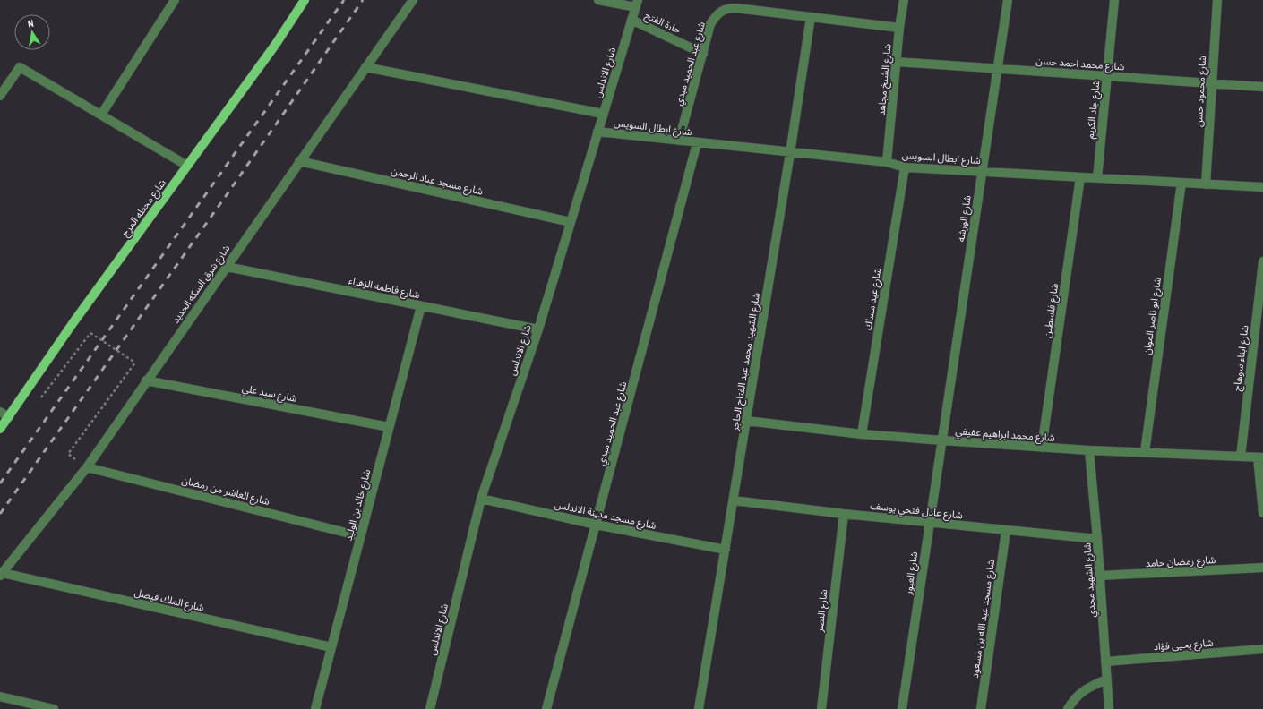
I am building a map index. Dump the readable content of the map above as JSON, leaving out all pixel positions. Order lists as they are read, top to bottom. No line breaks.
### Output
{"streets":{"main road":["شارع محطه المرج"],"street":["حارة الفتح","شارع عبد الحميد مبدي","شارع محمد احمد حسن","شارع الاندلس","شارع الشيخ مجاهد","شارع محمود حسن","شارع جاد الكريم","شارع ابطال السويس","شارع مسجد عباد الرحمن","شارع الورشه","شارع شرق السكه الحديد","شارع فاطمه الزهراء","شارع عيد مساك","شارع فلسطين","شارع ابو ناصر الموان","شارع ابناء سوهاج","شارع الشهيد محمد عبد الفتاح الحاجر","شارع سيد علي","شارع محمد ابراهيم عفيفي","شارع العاشر من رمضان","شارع خالد بن الوليد","شارع عادل فتحي يوسف","شارع مسجد مدينة الاندلس","شارع رمضان حامد","شارع العبور","شارع الشهيد مجدي","شارع الملك فيصل","شارع النصر","شارع مسجد عبد الله بن مسعود","شارع يحيى فؤاد"]},"crossings":[["حارة الفتح","شارع عبد الحميد مبدي"],["حارة الفتح","شارع الاندلس"],["شارع عبد الحميد مبدي","شارع ابطال السويس"],["شارع عبد الحميد مبدي","شارع الشهيد محمد عبد الفتاح الحاجر"],["شارع عبد الحميد مبدي","شارع مسجد مدينة الاندلس"],["شارع محمد احمد حسن","شارع الشيخ مجاهد"],["شارع محمد احمد حسن","شارع محمود حسن"],["شارع محمد احمد حسن","شارع جاد الكريم"],["شارع محمد احمد حسن","شارع الورشه"],["شارع الاندلس","شارع ابطال السويس"],["شارع الاندلس","شارع مسجد عباد الرحمن"],["شارع الاندلس","شارع فاطمه الزهراء"],["شارع الاندلس","شارع مسجد مدينة الاندلس"],["شارع الشيخ مجاهد","شارع ابطال السويس"],["شارع محمود حسن","شارع ابطال السويس"],["شارع جاد الكريم","شارع ابطال السويس"],["شارع ابطال السويس","شارع الورشه"],["شارع ابطال السويس","شارع شرق السكه الحديد"],["شارع ابطال السويس","شارع عيد مساك"],["شارع ابطال السويس","شارع فلسطين"],["شارع ابطال السويس","شارع ابو ناصر الموان"],["شارع ابطال السويس","شارع الشهيد محمد عبد الفتاح الحاجر"],["شارع مسجد عباد الرحمن","شارع شرق السكه الحديد"],["شارع الورشه","شارع محمد ابراهيم عفيفي"],["شارع الورشه","شارع العبور"],["شارع شرق السكه الحديد","شارع فاطمه الزهراء"],["شارع شرق السكه الحديد","شارع سيد علي"],["شارع شرق السكه الحديد","شارع العاشر من رمضان"],["شارع شرق السكه الحديد","شارع الملك فيصل"],["شارع فاطمه الزهراء","شارع خالد بن الوليد"],["شارع عيد مساك","شارع محمد ابراهيم عفيفي"],["شارع فلسطين","شارع محمد ابراهيم عفيفي"],["شارع ابو ناصر الموان","شارع محمد ابراهيم عفيفي"],["شارع ابناء سوهاج","شارع محمد ابراهيم عفيفي"],["شارع الشهيد محمد عبد الفتاح الحاجر","شارع محمد ابراهيم عفيفي"],["شارع الشهيد محمد عبد الفتاح الحاجر","شارع عادل فتحي يوسف"],["شارع الشهيد محمد عبد الفتاح الحاجر","شارع مسجد مدينة الاندلس"],["شارع سيد علي","شارع خالد بن الوليد"],["شارع محمد ابراهيم عفيفي","شارع العبور"],["شارع محمد ابراهيم عفيفي","شارع الشهيد مجدي"],["شارع العاشر من رمضان","شارع خالد بن الوليد"],["شارع خالد بن الوليد","شارع الملك فيصل"],["شارع عادل فتحي يوسف","شارع العبور"],["شارع عادل فتحي يوسف","شارع الشهيد مجدي"],["شارع عادل فتحي يوسف","شارع النصر"],["شارع عادل فتحي يوسف","شارع مسجد عبد الله بن مسعود"],["شارع رمضان حامد","شارع الشهيد مجدي"],["شارع الشهيد مجدي","شارع يحيى فؤاد"]],"north":"top"}
